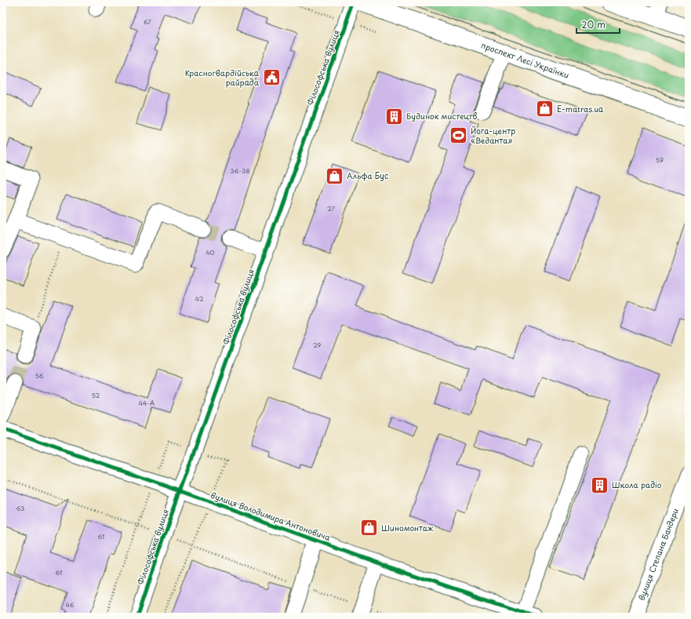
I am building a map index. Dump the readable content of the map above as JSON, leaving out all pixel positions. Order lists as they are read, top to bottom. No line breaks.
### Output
{"streets":{"main road":["проспект Лесі Українки"],"street":["Філософська вулиця","вулиця Володимира Антоновича","вулиця Степана Бандери"]},"crossings":[["проспект Лесі Українки","Філософська вулиця"],["Філософська вулиця","вулиця Володимира Антоновича"]],"places":{"public building":["Красногвардійська райрада"],"shop":["E-matras.ua","Альфа Бус","Шиномонтаж"],"building":["Будинок мистецтв","Школа радіо"],"sports":["Йога-центр «Веданта»"]},"house_numbers":["67","59","36-38","27","40","42","29","56","52","44-А","63","61","61","46"],"scale_bar":"20 m"}
